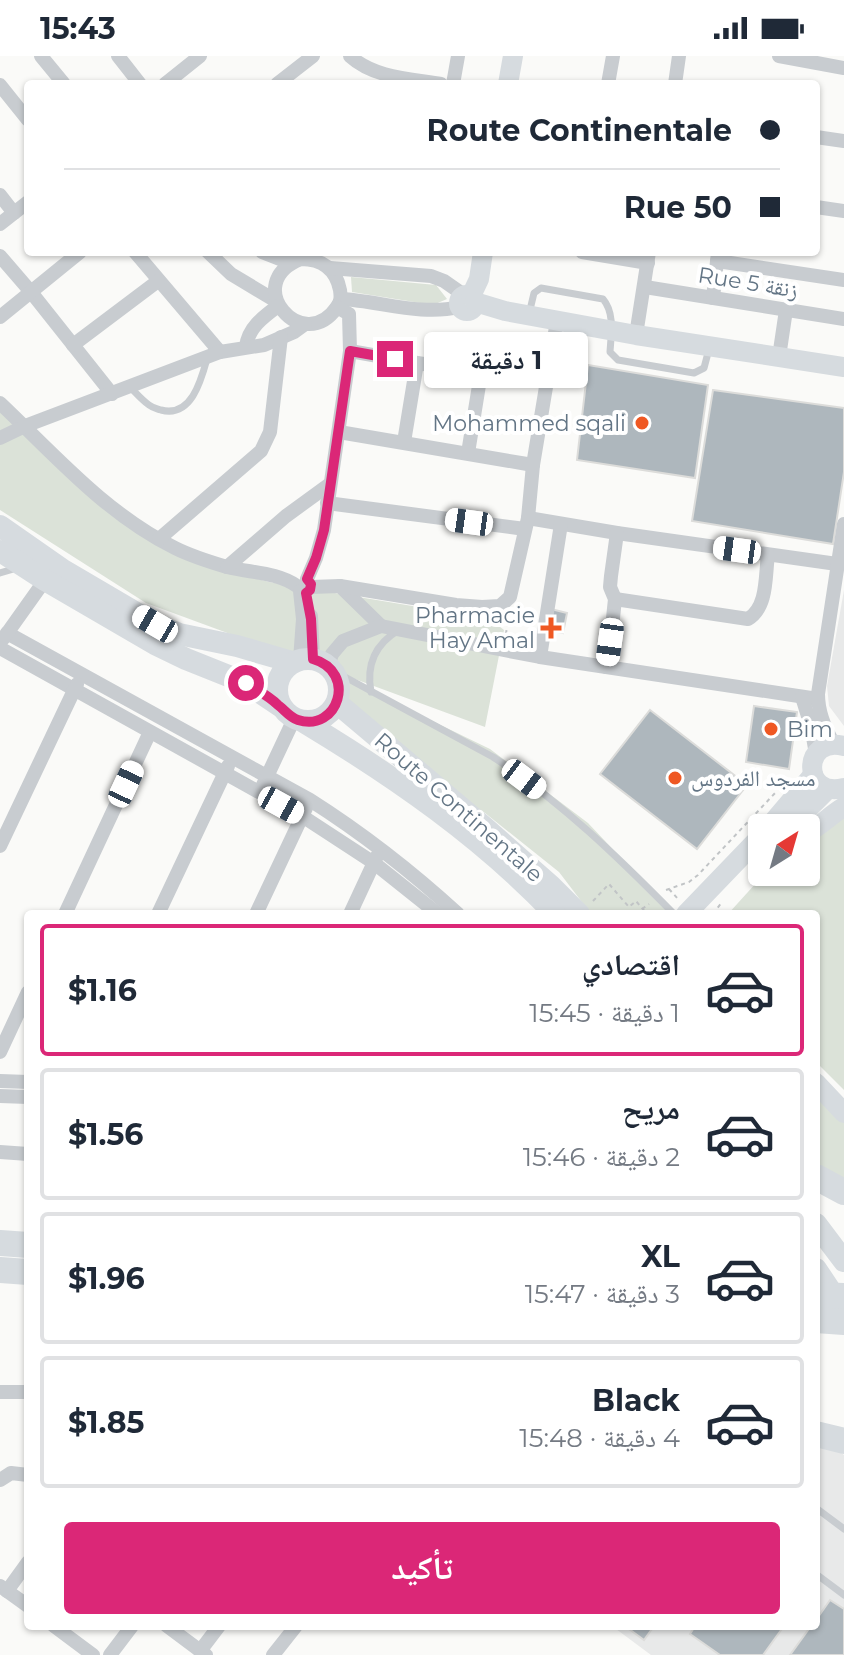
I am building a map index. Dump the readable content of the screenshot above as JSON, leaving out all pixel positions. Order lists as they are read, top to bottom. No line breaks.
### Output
{"streets":{"main road":["Route Continentale"],"street":["Rue 5 زنقة"]},"places":{"other":["Mohammed sqali","Bim","مسجد الفردوس"],"health":["Pharmacie Hay Amal"]},"north":"top right","page":{"status":"15:43","banner":["Route Continentale","Rue 50"],"bubble":"1 دقيقة","list":[{"name":"اقتصادي","note":"1 دقيقة · 15:45","value":"$1.16"},{"name":"مريح","note":"2 دقيقة · 15:46","value":"$1.56"},{"name":"XL","note":"3 دقيقة · 15:47","value":"$1.96"},{"name":"Black","note":"4 دقيقة · 15:48","value":"$1.85"}],"buttons":"تأكيد"}}
